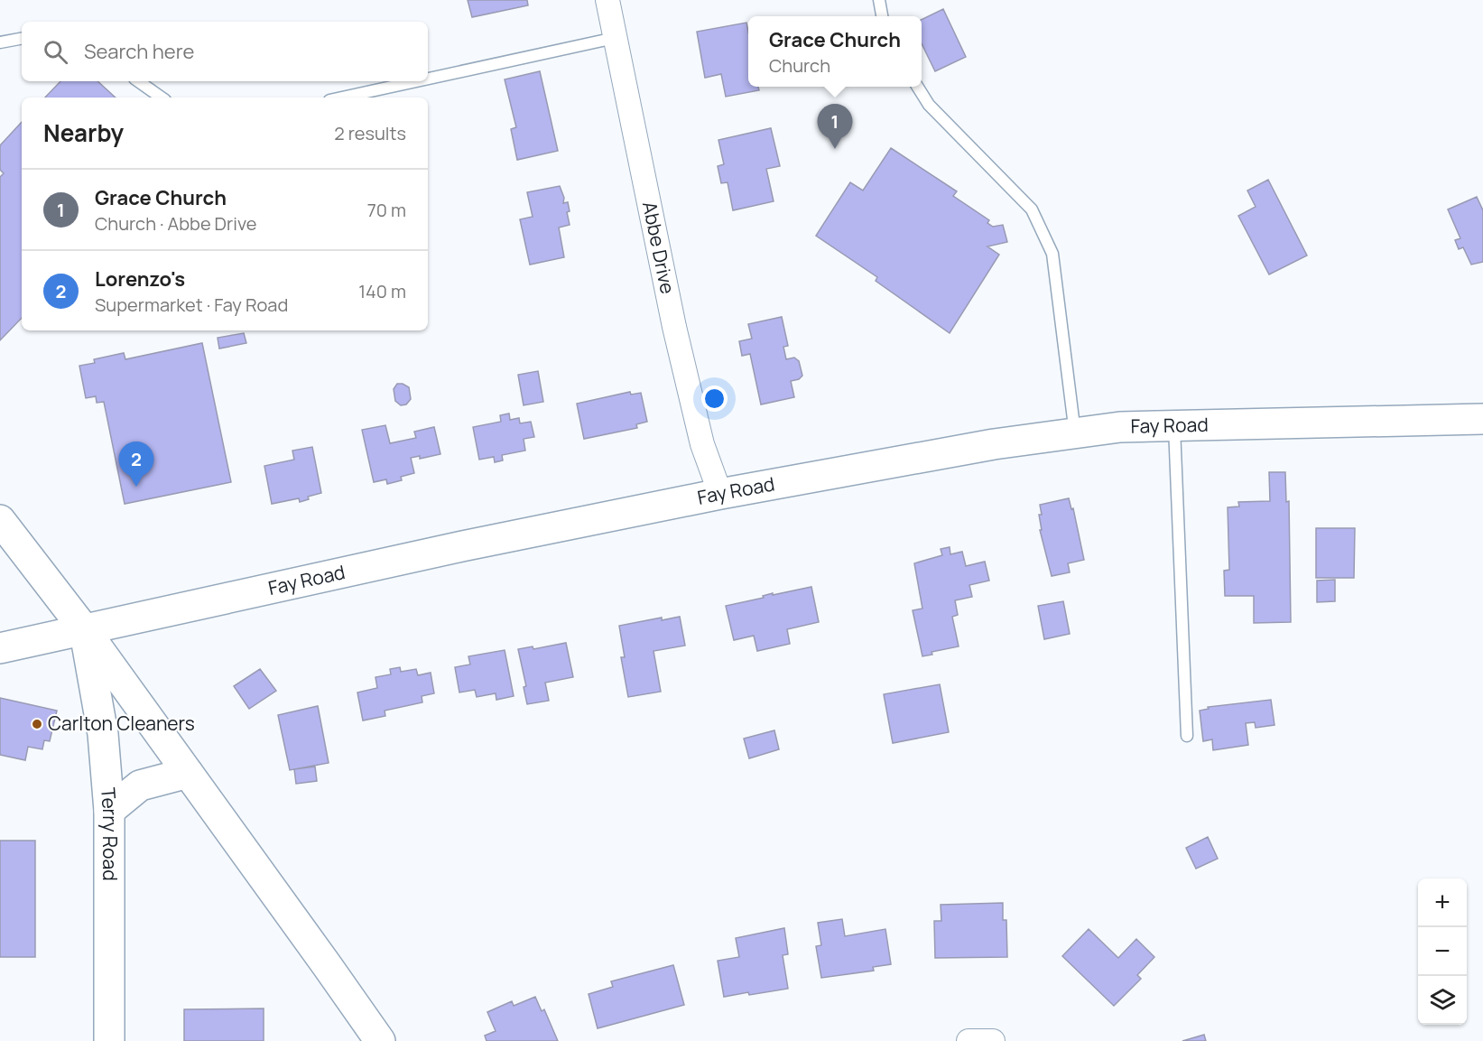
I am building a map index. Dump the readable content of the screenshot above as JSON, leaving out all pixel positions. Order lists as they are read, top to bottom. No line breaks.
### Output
{"streets":{"street":["Abbe Drive","Fay Road","Terry Road"]},"crossings":[["Abbe Drive","Fay Road"],["Fay Road","Terry Road"]],"places":["Carlton Cleaners"],"page":{"popup":["Grace Church","Church"],"search":"Search here","heading":["Nearby","2 results"],"pins":["1","2"],"list":[{"mark":"1","name":"Grace Church","note":"Church · Abbe Drive","value":"70 m"},{"mark":"2","name":"Lorenzo's","note":"Supermarket · Fay Road","value":"140 m"}],"map_buttons":["+","−"]}}
